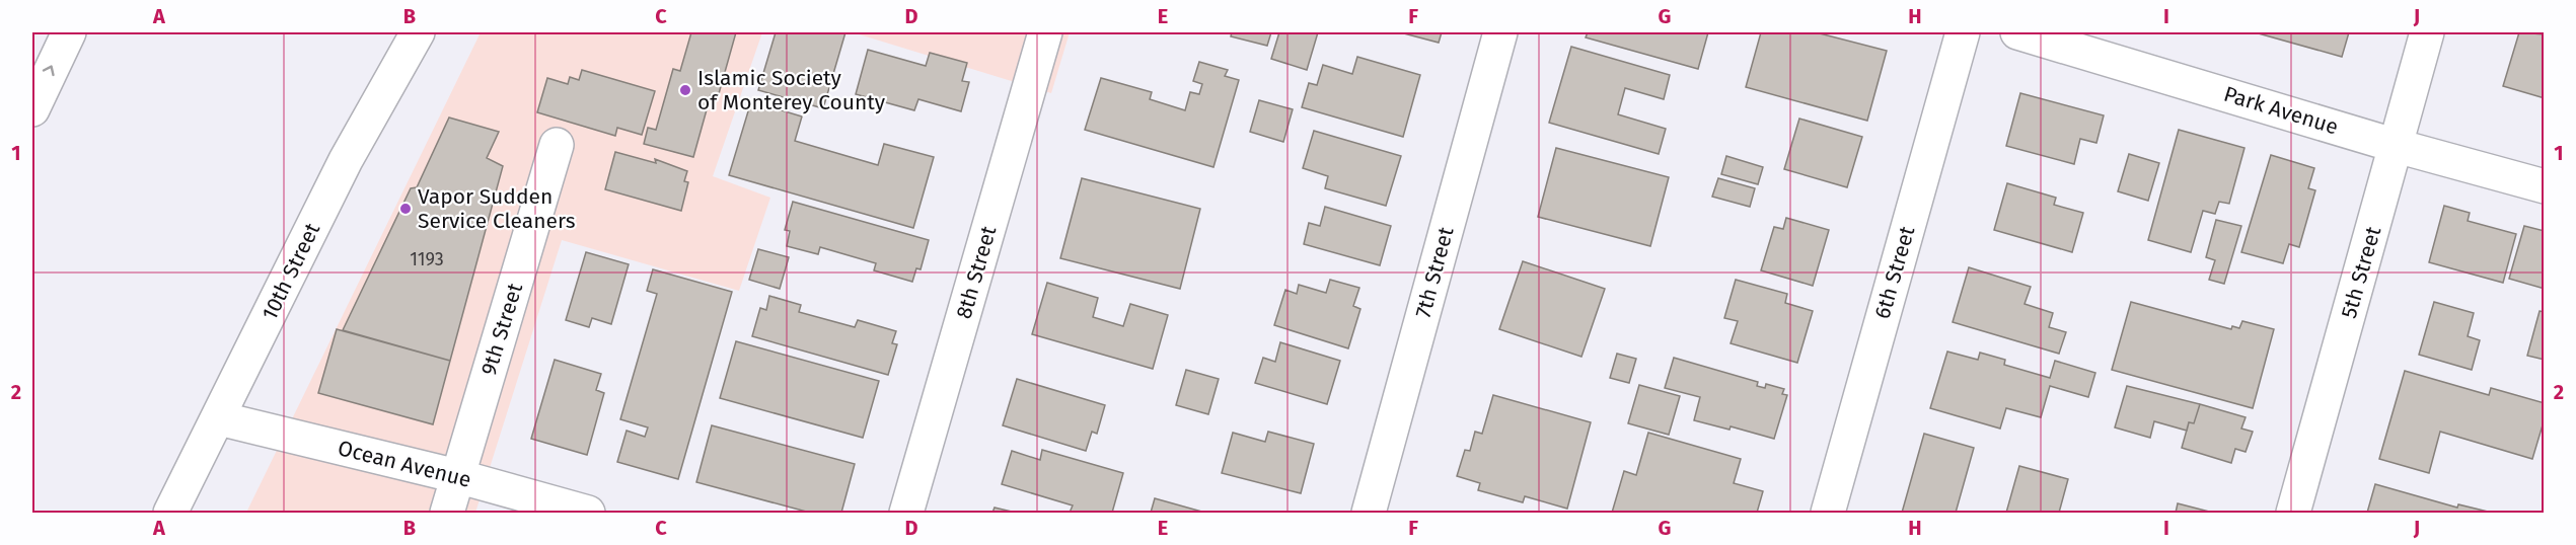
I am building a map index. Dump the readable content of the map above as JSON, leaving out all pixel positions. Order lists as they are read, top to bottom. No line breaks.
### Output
{"streets":{"main road":["Park Avenue","10th Street","8th Street","7th Street","6th Street","5th Street","9th Street","Ocean Avenue"]},"crossings":[["Park Avenue","5th Street"],["10th Street","Ocean Avenue"],["9th Street","Ocean Avenue"]],"places":["Islamic Society of Monterey County","Vapor Sudden Service Cleaners"],"house_numbers":["1193"],"grid":{"columns":["A","B","C","D","E","F","G","H","I","J"],"rows":["1","2"]}}
